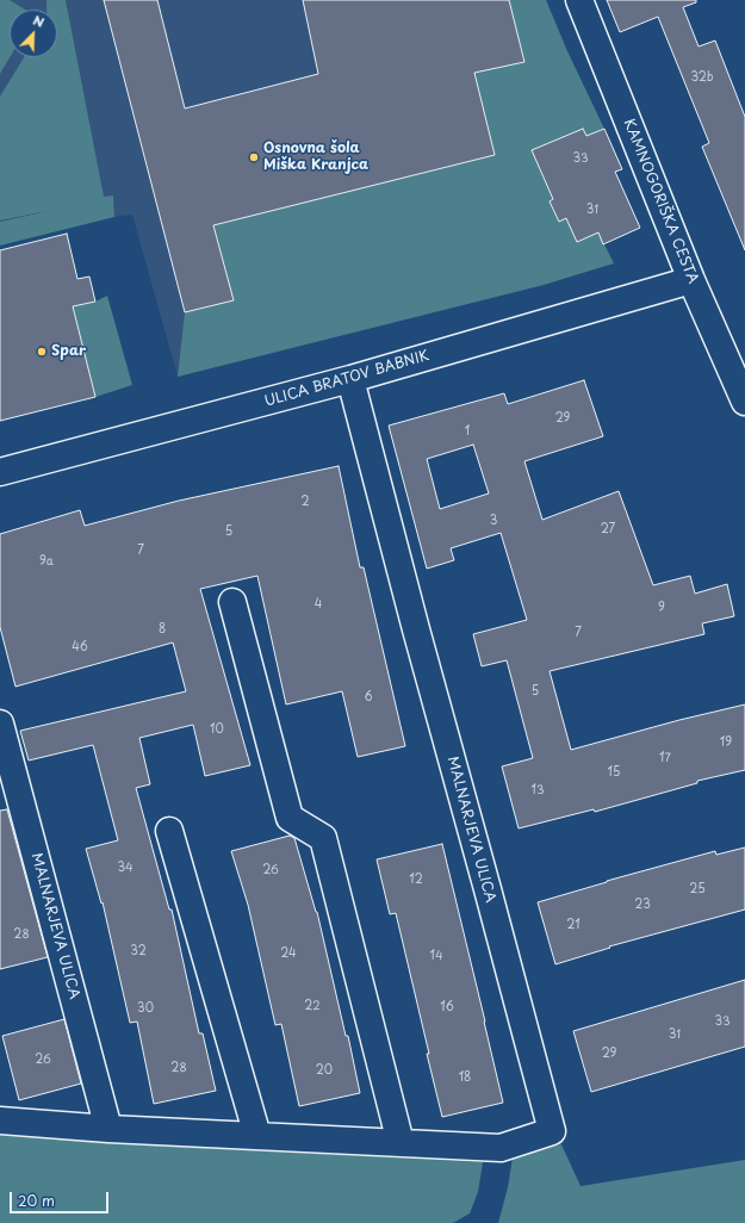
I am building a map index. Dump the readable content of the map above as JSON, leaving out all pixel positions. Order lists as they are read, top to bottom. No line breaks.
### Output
{"streets":{"street":["KAMNOGORIŠKA CESTA","ULICA BRATOV BABNIK","MALNARJEVA ULICA"]},"crossings":[["KAMNOGORIŠKA CESTA","ULICA BRATOV BABNIK"],["ULICA BRATOV BABNIK","MALNARJEVA ULICA"]],"places":["Osnovna šola Miška Kranjca","Spar"],"house_numbers":["32b","33","31","29","1","2","3","27","5","7","9a","4","9","8","7","46","5","6","10","19","17","15","13","34","26","12","25","23","21","28","32","24","14","22","16","30","33","31","29","26","28","20","18"],"scale_bar":"20 m","north":"top right"}
